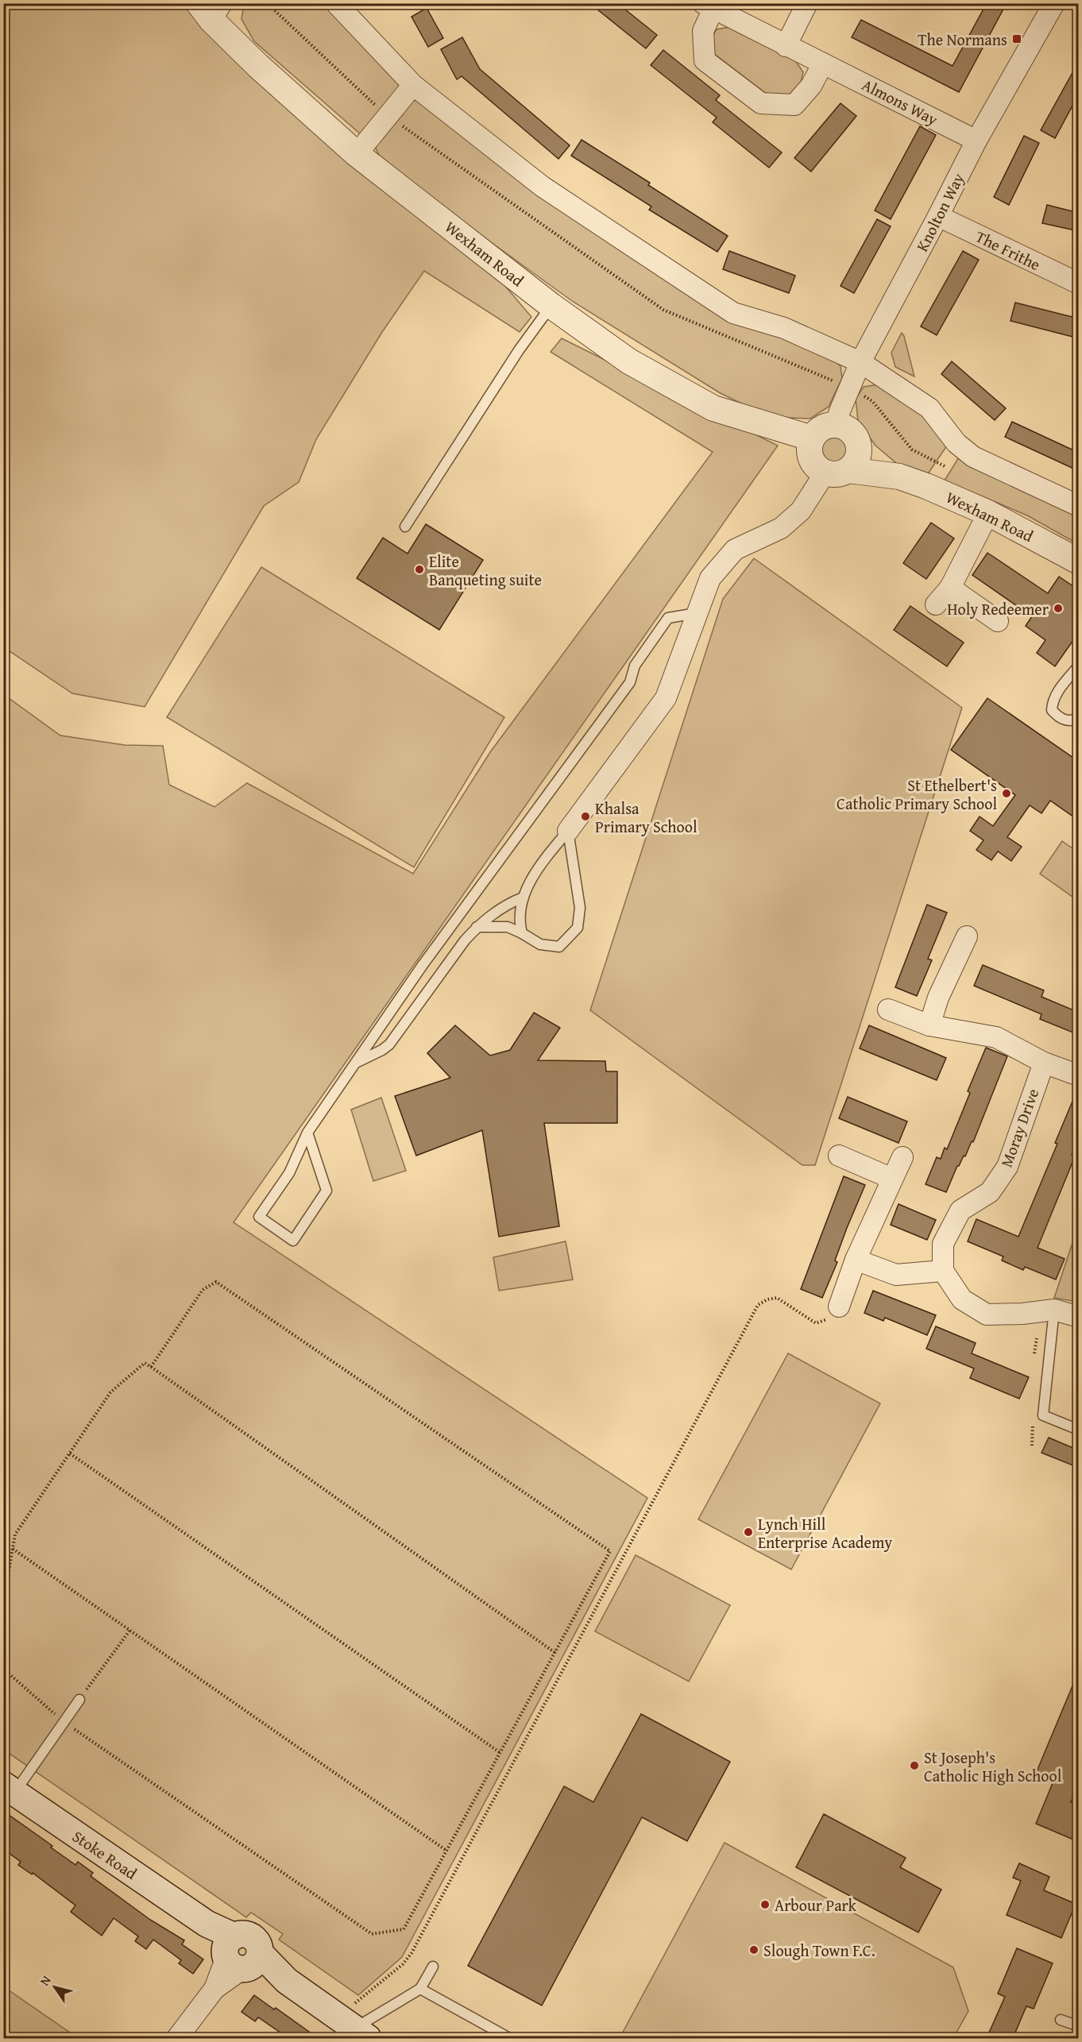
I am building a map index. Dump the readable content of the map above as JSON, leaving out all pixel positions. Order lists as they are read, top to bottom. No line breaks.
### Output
{"streets":{"main road":["Stoke Road"],"street":["Almons Way","Knolton Way","The Frithe","Wexham Road","Moray Drive"]},"crossings":[["Almons Way","Knolton Way"],["Knolton Way","The Frithe"],["Knolton Way","Wexham Road"]],"places":{"transit":["The Normans"],"other":["Elite Banqueting suite","Holy Redeemer","St Ethelbert's Catholic Primary School","Khalsa Primary School","Lynch Hill Enterprise Academy","St Joseph's Catholic High School","Arbour Park","Slough Town F.C."]},"north":"top left"}
